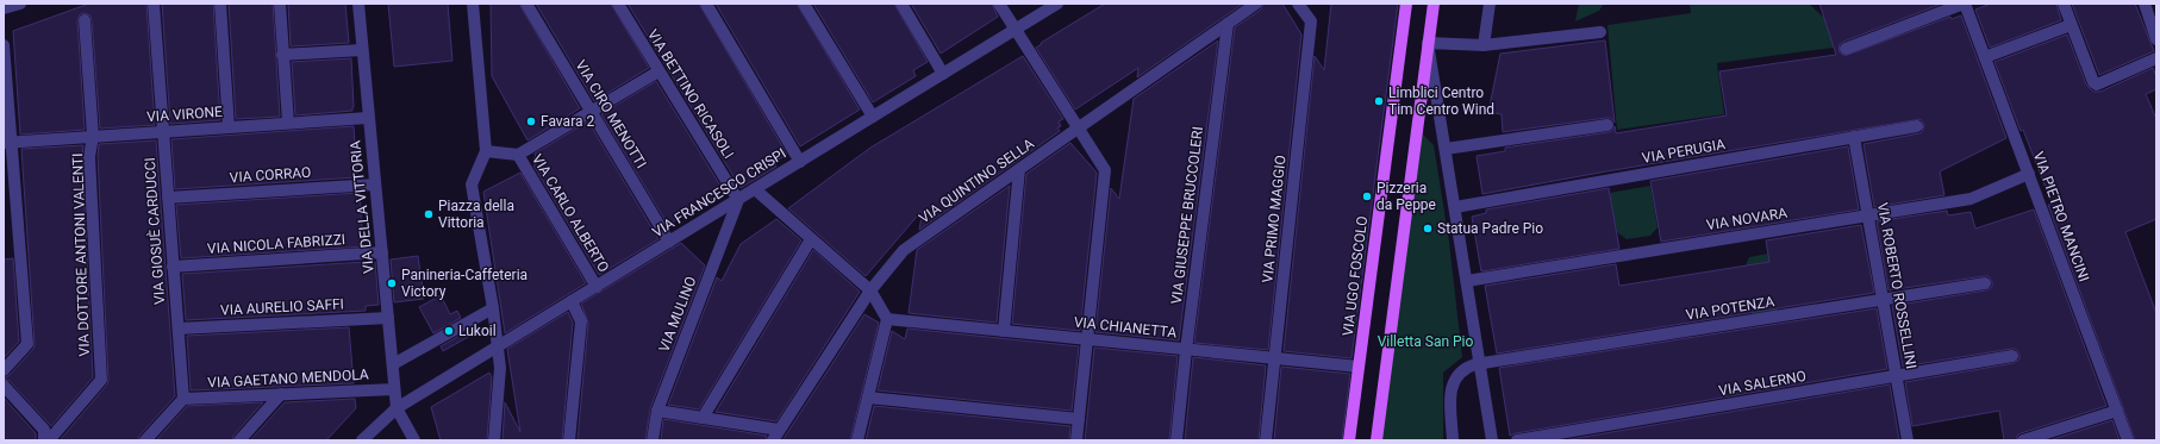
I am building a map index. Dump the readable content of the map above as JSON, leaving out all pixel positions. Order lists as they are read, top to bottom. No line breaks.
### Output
{"streets":{"main road":["VIA UGO FOSCOLO"],"street":["VIA BETTINO RICASOLI","VIA VIRONE","VIA CIRO MENOTTI","VIA PERUGIA","VIA CORRAO","VIA QUINTINO SELLA","VIA FRANCESCO CRISPI","VIA DELLA VITTORIA","VIA CARLO ALBERTO","VIA GIUSEPPE BRUCCOLERI","VIA PIETRO MANCINI","VIA PRIMO MAGGIO","VIA NOVARA","VIA GIOSUÈ CARDUCCI","VIA NICOLA FABRIZZI","VIA DOTTORE ANTONI VALENTI","VIA ROBERTO ROSSELLINI","VIA AURELIO SAFFI","VIA POTENZA","VIA MULINO","VIA CHIANETTA","VIA GAETANO MENDOLA","VIA SALERNO"]},"crossings":[["VIA BETTINO RICASOLI","VIA FRANCESCO CRISPI"],["VIA BETTINO RICASOLI","VIA MULINO"],["VIA VIRONE","VIA DELLA VITTORIA"],["VIA VIRONE","VIA GIOSUÈ CARDUCCI"],["VIA VIRONE","VIA DOTTORE ANTONI VALENTI"],["VIA CIRO MENOTTI","VIA FRANCESCO CRISPI"],["VIA PERUGIA","VIA ROBERTO ROSSELLINI"],["VIA CORRAO","VIA DELLA VITTORIA"],["VIA CORRAO","VIA GIOSUÈ CARDUCCI"],["VIA QUINTINO SELLA","VIA GIUSEPPE BRUCCOLERI"],["VIA FRANCESCO CRISPI","VIA DELLA VITTORIA"],["VIA FRANCESCO CRISPI","VIA CARLO ALBERTO"],["VIA FRANCESCO CRISPI","VIA MULINO"],["VIA DELLA VITTORIA","VIA NICOLA FABRIZZI"],["VIA DELLA VITTORIA","VIA AURELIO SAFFI"],["VIA DELLA VITTORIA","VIA GAETANO MENDOLA"],["VIA GIUSEPPE BRUCCOLERI","VIA CHIANETTA"],["VIA PIETRO MANCINI","VIA NOVARA"],["VIA PRIMO MAGGIO","VIA CHIANETTA"],["VIA NOVARA","VIA ROBERTO ROSSELLINI"],["VIA GIOSUÈ CARDUCCI","VIA NICOLA FABRIZZI"],["VIA GIOSUÈ CARDUCCI","VIA AURELIO SAFFI"],["VIA GIOSUÈ CARDUCCI","VIA GAETANO MENDOLA"],["VIA UGO FOSCOLO","VIA CHIANETTA"],["VIA ROBERTO ROSSELLINI","VIA POTENZA"],["VIA ROBERTO ROSSELLINI","VIA SALERNO"]],"parks":["Villetta San Pio"],"places":["Limblici Centro Tim Centro Wind","Favara 2","Pizzeria da Peppe","Piazza della Vittoria","Statua Padre Pio","Panineria-Caffeteria Victory","Lukoil"]}
